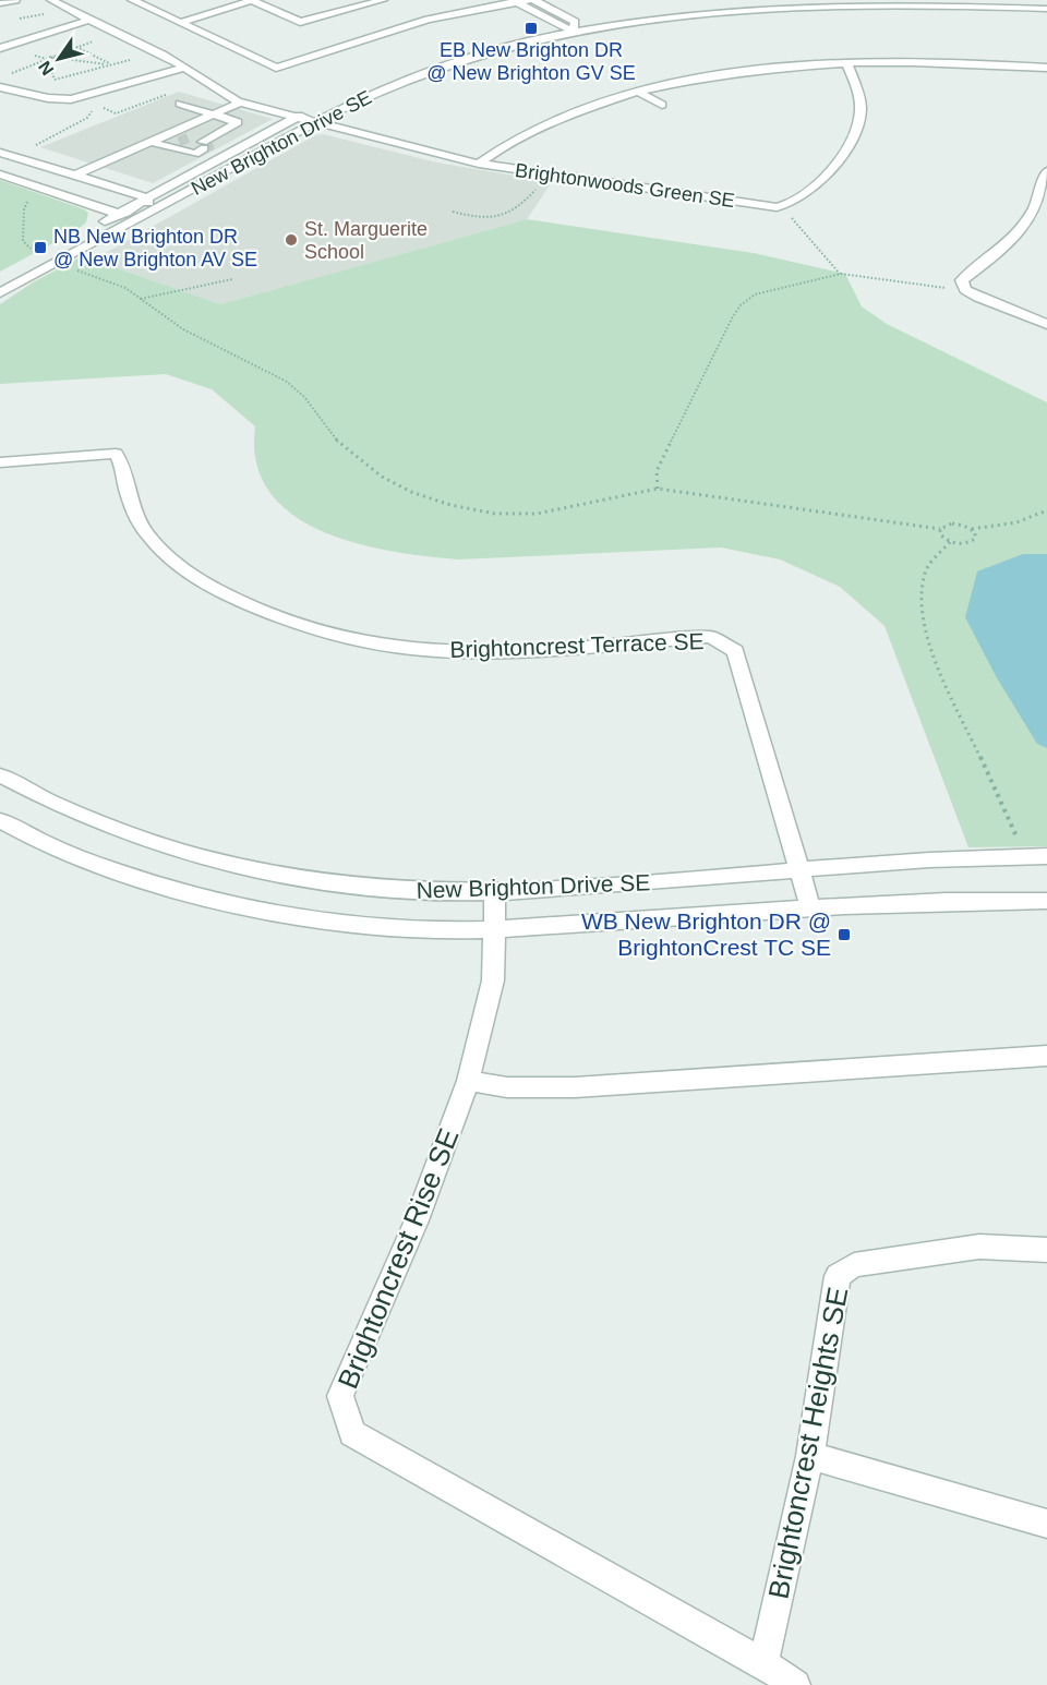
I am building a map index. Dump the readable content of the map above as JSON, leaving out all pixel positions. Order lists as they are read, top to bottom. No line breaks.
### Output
{"streets":{"street":["New Brighton Drive SE","Brightonwoods Green SE","Brightoncrest Terrace SE","Brightoncrest Rise SE","Brightoncrest Heights SE"]},"crossings":[["New Brighton Drive SE","Brightonwoods Green SE"],["New Brighton Drive SE","Brightoncrest Terrace SE"],["New Brighton Drive SE","Brightoncrest Rise SE"],["Brightoncrest Rise SE","Brightoncrest Heights SE"]],"places":{"transit":["EB New Brighton DR @ New Brighton GV SE","NB New Brighton DR @ New Brighton AV SE","WB New Brighton DR @ BrightonCrest TC SE"],"other":["St. Marguerite School"]},"north":"bottom left"}
